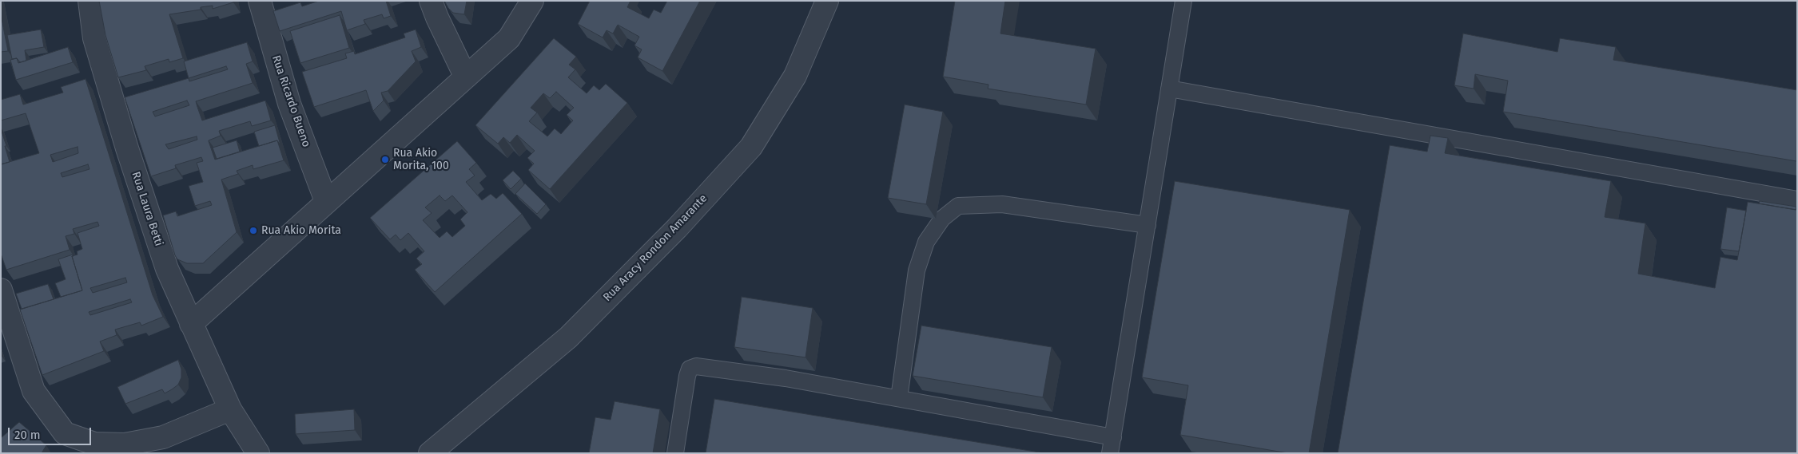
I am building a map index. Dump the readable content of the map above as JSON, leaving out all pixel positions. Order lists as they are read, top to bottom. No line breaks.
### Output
{"streets":{"street":["Rua Ricardo Bueno","Rua Laura Betti","Rua Aracy Rondon Amarante"]},"places":["Rua Akio Morita, 100","Rua Akio Morita"],"scale_bar":"20 m"}
